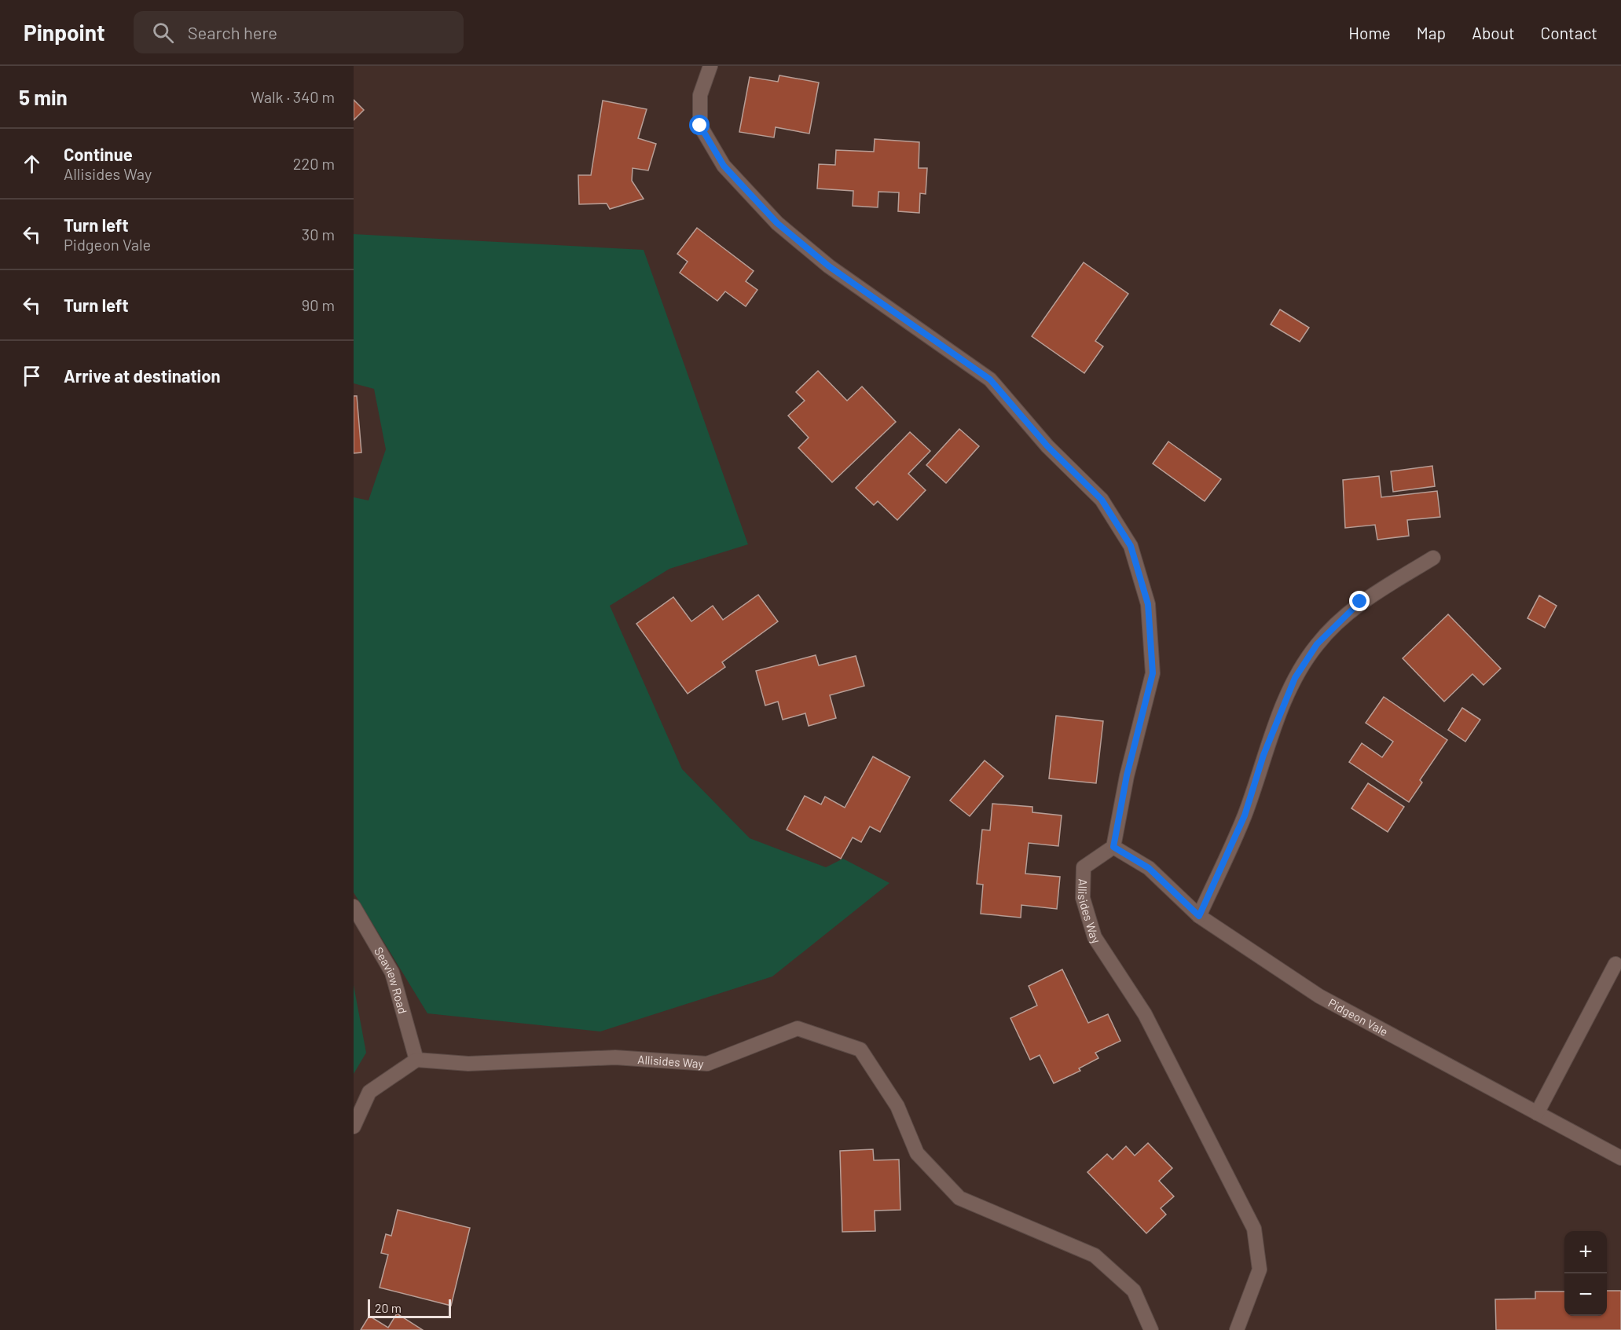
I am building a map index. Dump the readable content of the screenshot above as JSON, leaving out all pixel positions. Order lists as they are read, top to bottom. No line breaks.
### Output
{"streets":{"street":["Allisides Way","Seaview Road","Pidgeon Vale"]},"crossings":[["Allisides Way","Seaview Road"],["Allisides Way","Pidgeon Vale"]],"scale_bar":"20 m","page":{"header":"Pinpoint","search":"Search here","nav":["Home","Map","About","Contact"],"heading":["5 min","Walk · 340 m"],"list":[["Continue","Allisides Way","220 m"],["Turn left","Pidgeon Vale","30 m"],["Turn left","90 m"],"Arrive at destination"],"map_buttons":["+","−"],"scale":"20 m"}}
